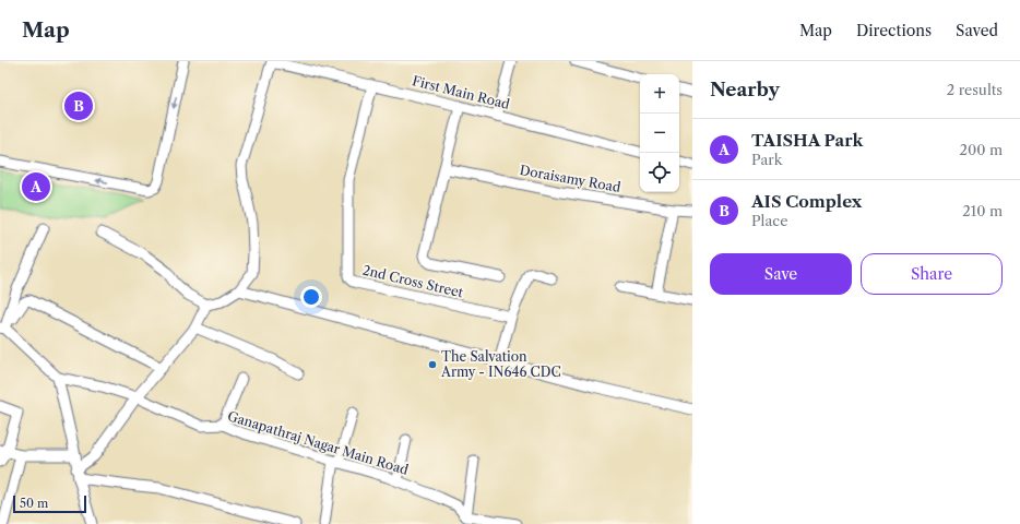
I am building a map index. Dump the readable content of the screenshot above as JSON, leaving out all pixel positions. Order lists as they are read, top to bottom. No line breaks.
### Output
{"streets":{"street":["First Main Road","Doraisamy Road","2nd Cross Street","Ganapathraj Nagar Main Road"]},"crossings":[["First Main Road","2nd Cross Street"]],"places":["The Salvation Army - IN646 CDC"],"scale_bar":"50 m","page":{"header":"Map","nav":["Map","Directions","Saved"],"heading":["Nearby","2 results"],"map_buttons":["+","−"],"pins":["B","A"],"list":[{"mark":"A","name":"TAISHA Park","note":"Park","value":"200 m"},{"mark":"B","name":"AIS Complex","note":"Place","value":"210 m"}],"buttons":["Save","Share"],"scale":"50 m"}}
